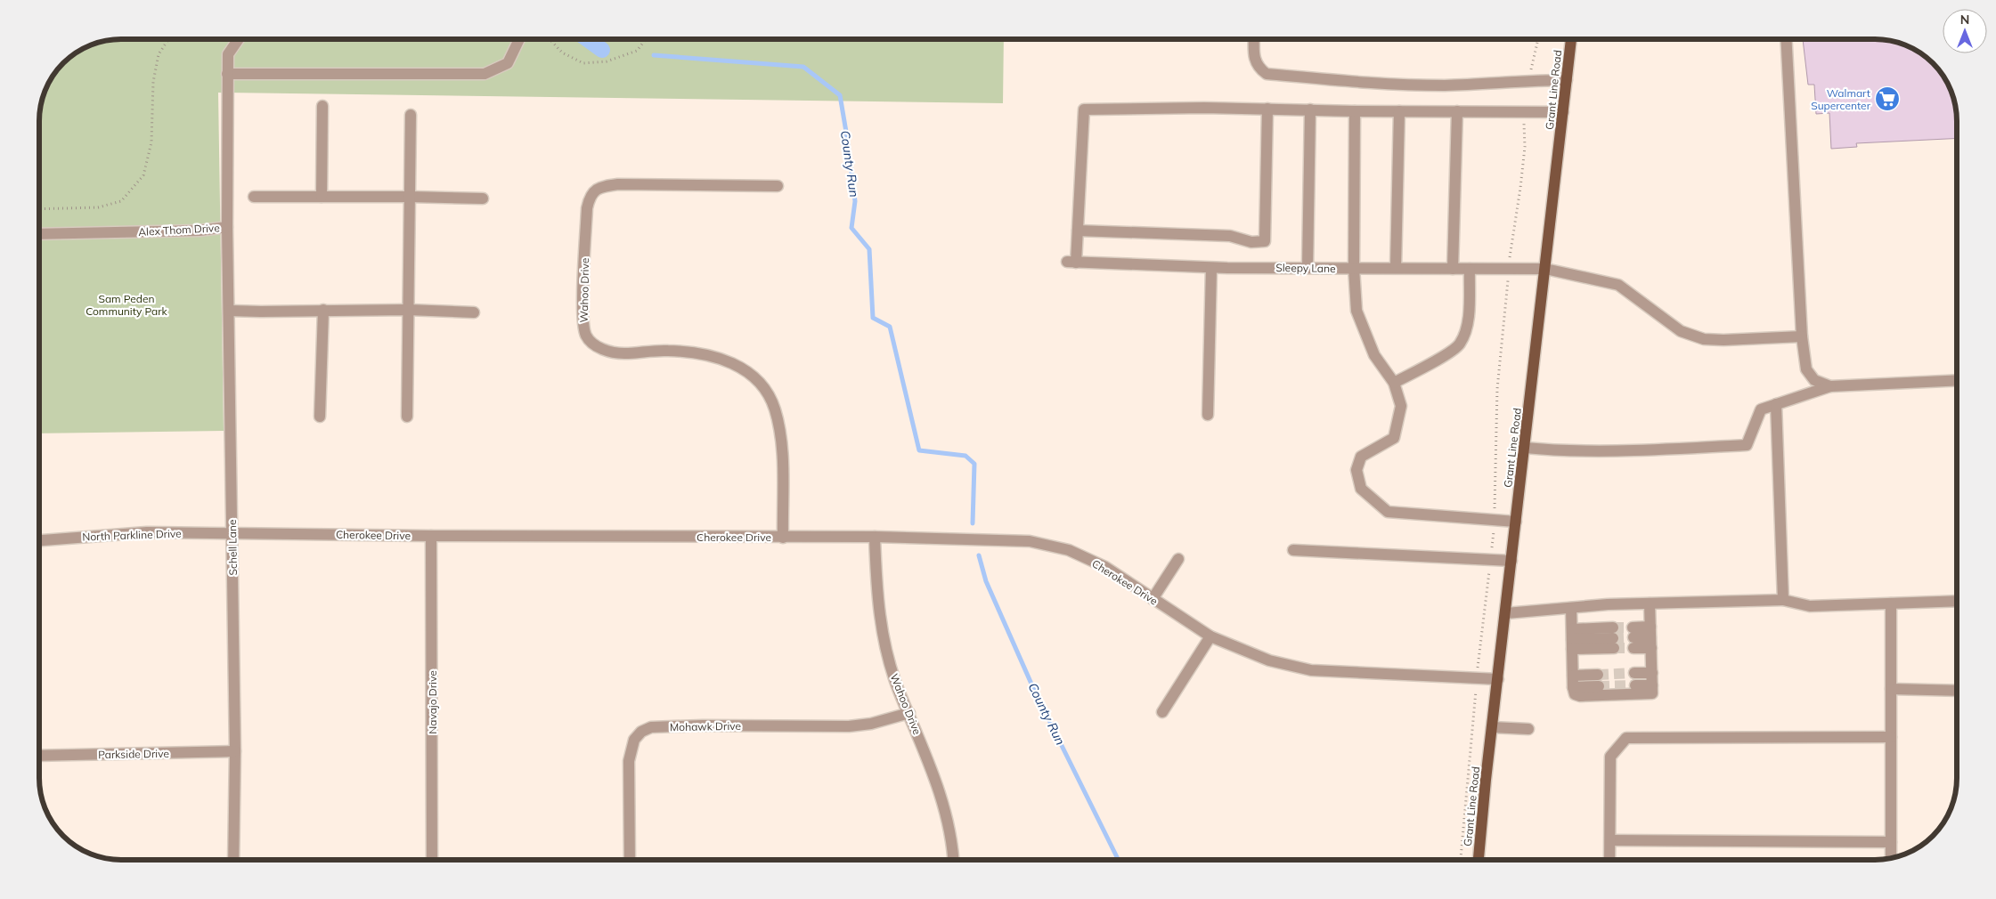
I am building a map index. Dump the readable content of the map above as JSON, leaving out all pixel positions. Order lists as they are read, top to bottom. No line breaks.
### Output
{"streets":{"main road":["Grant Line Road"],"street":["Alex Thom Drive","Sleepy Lane","Wahoo Drive","North Parkline Drive","Cherokee Drive","Schell Lane","Navajo Drive","Mohawk Drive","Parkside Drive"]},"crossings":[["Grant Line Road","Sleepy Lane"],["Grant Line Road","Cherokee Drive"],["Alex Thom Drive","Schell Lane"],["Wahoo Drive","Cherokee Drive"],["Wahoo Drive","Mohawk Drive"],["North Parkline Drive","Cherokee Drive"],["North Parkline Drive","Schell Lane"],["Cherokee Drive","Schell Lane"],["Cherokee Drive","Navajo Drive"],["Schell Lane","Parkside Drive"]],"water":["County Run"],"parks":["Sam Peden Community Park"],"places":{"supermarket":["Walmart Supercenter"]},"north":"top"}
